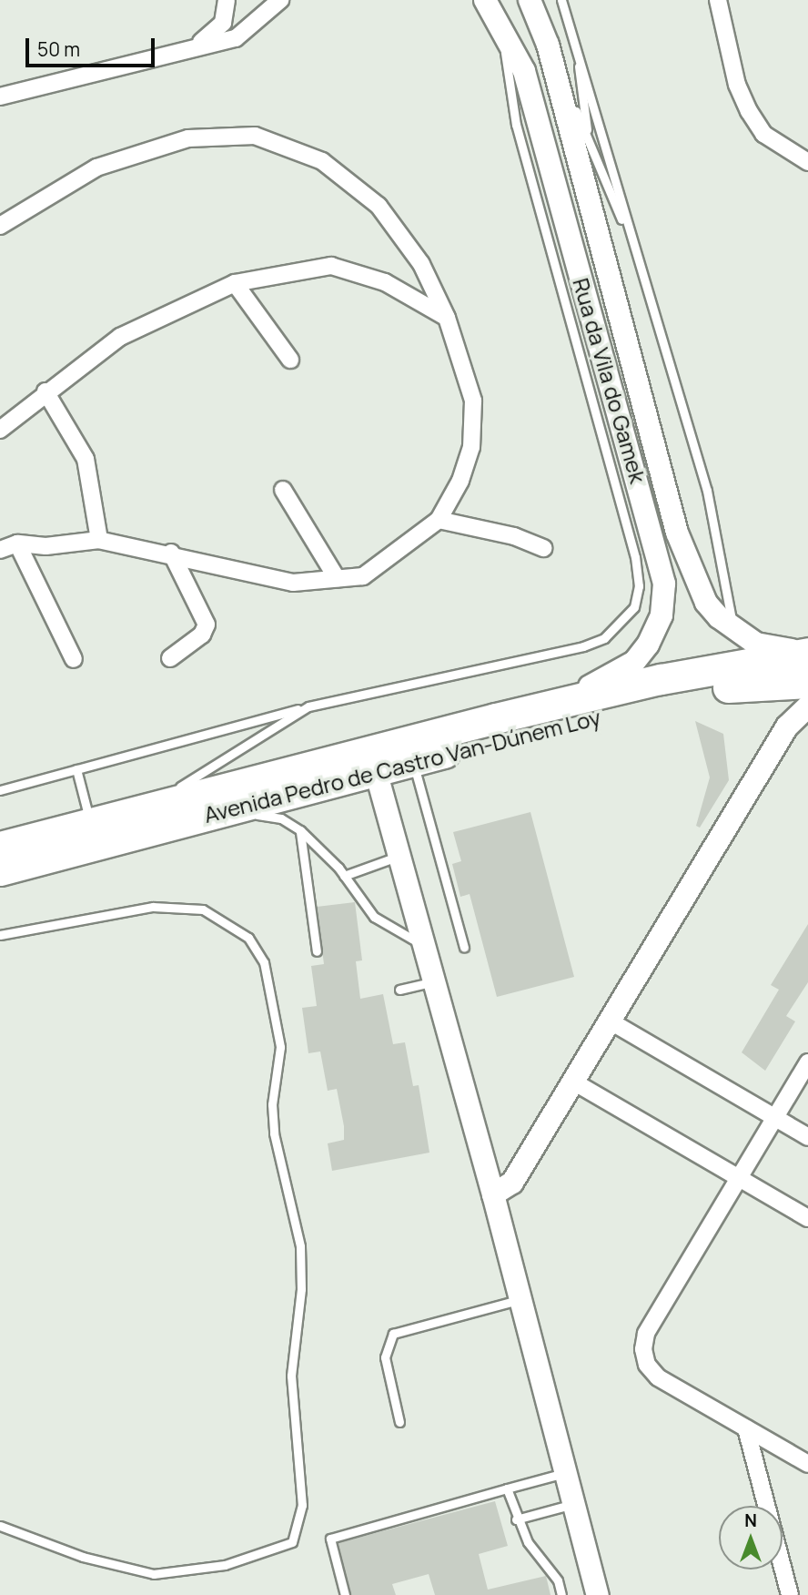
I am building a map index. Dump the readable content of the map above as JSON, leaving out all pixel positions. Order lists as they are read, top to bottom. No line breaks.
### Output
{"streets":{"highway":["Avenida Pedro de Castro Van-Dúnem Loy"],"main road":["Rua da Vila do Gamek"]},"crossings":[["Rua da Vila do Gamek","Avenida Pedro de Castro Van-Dúnem Loy"]],"scale_bar":"50 m","north":"top"}
